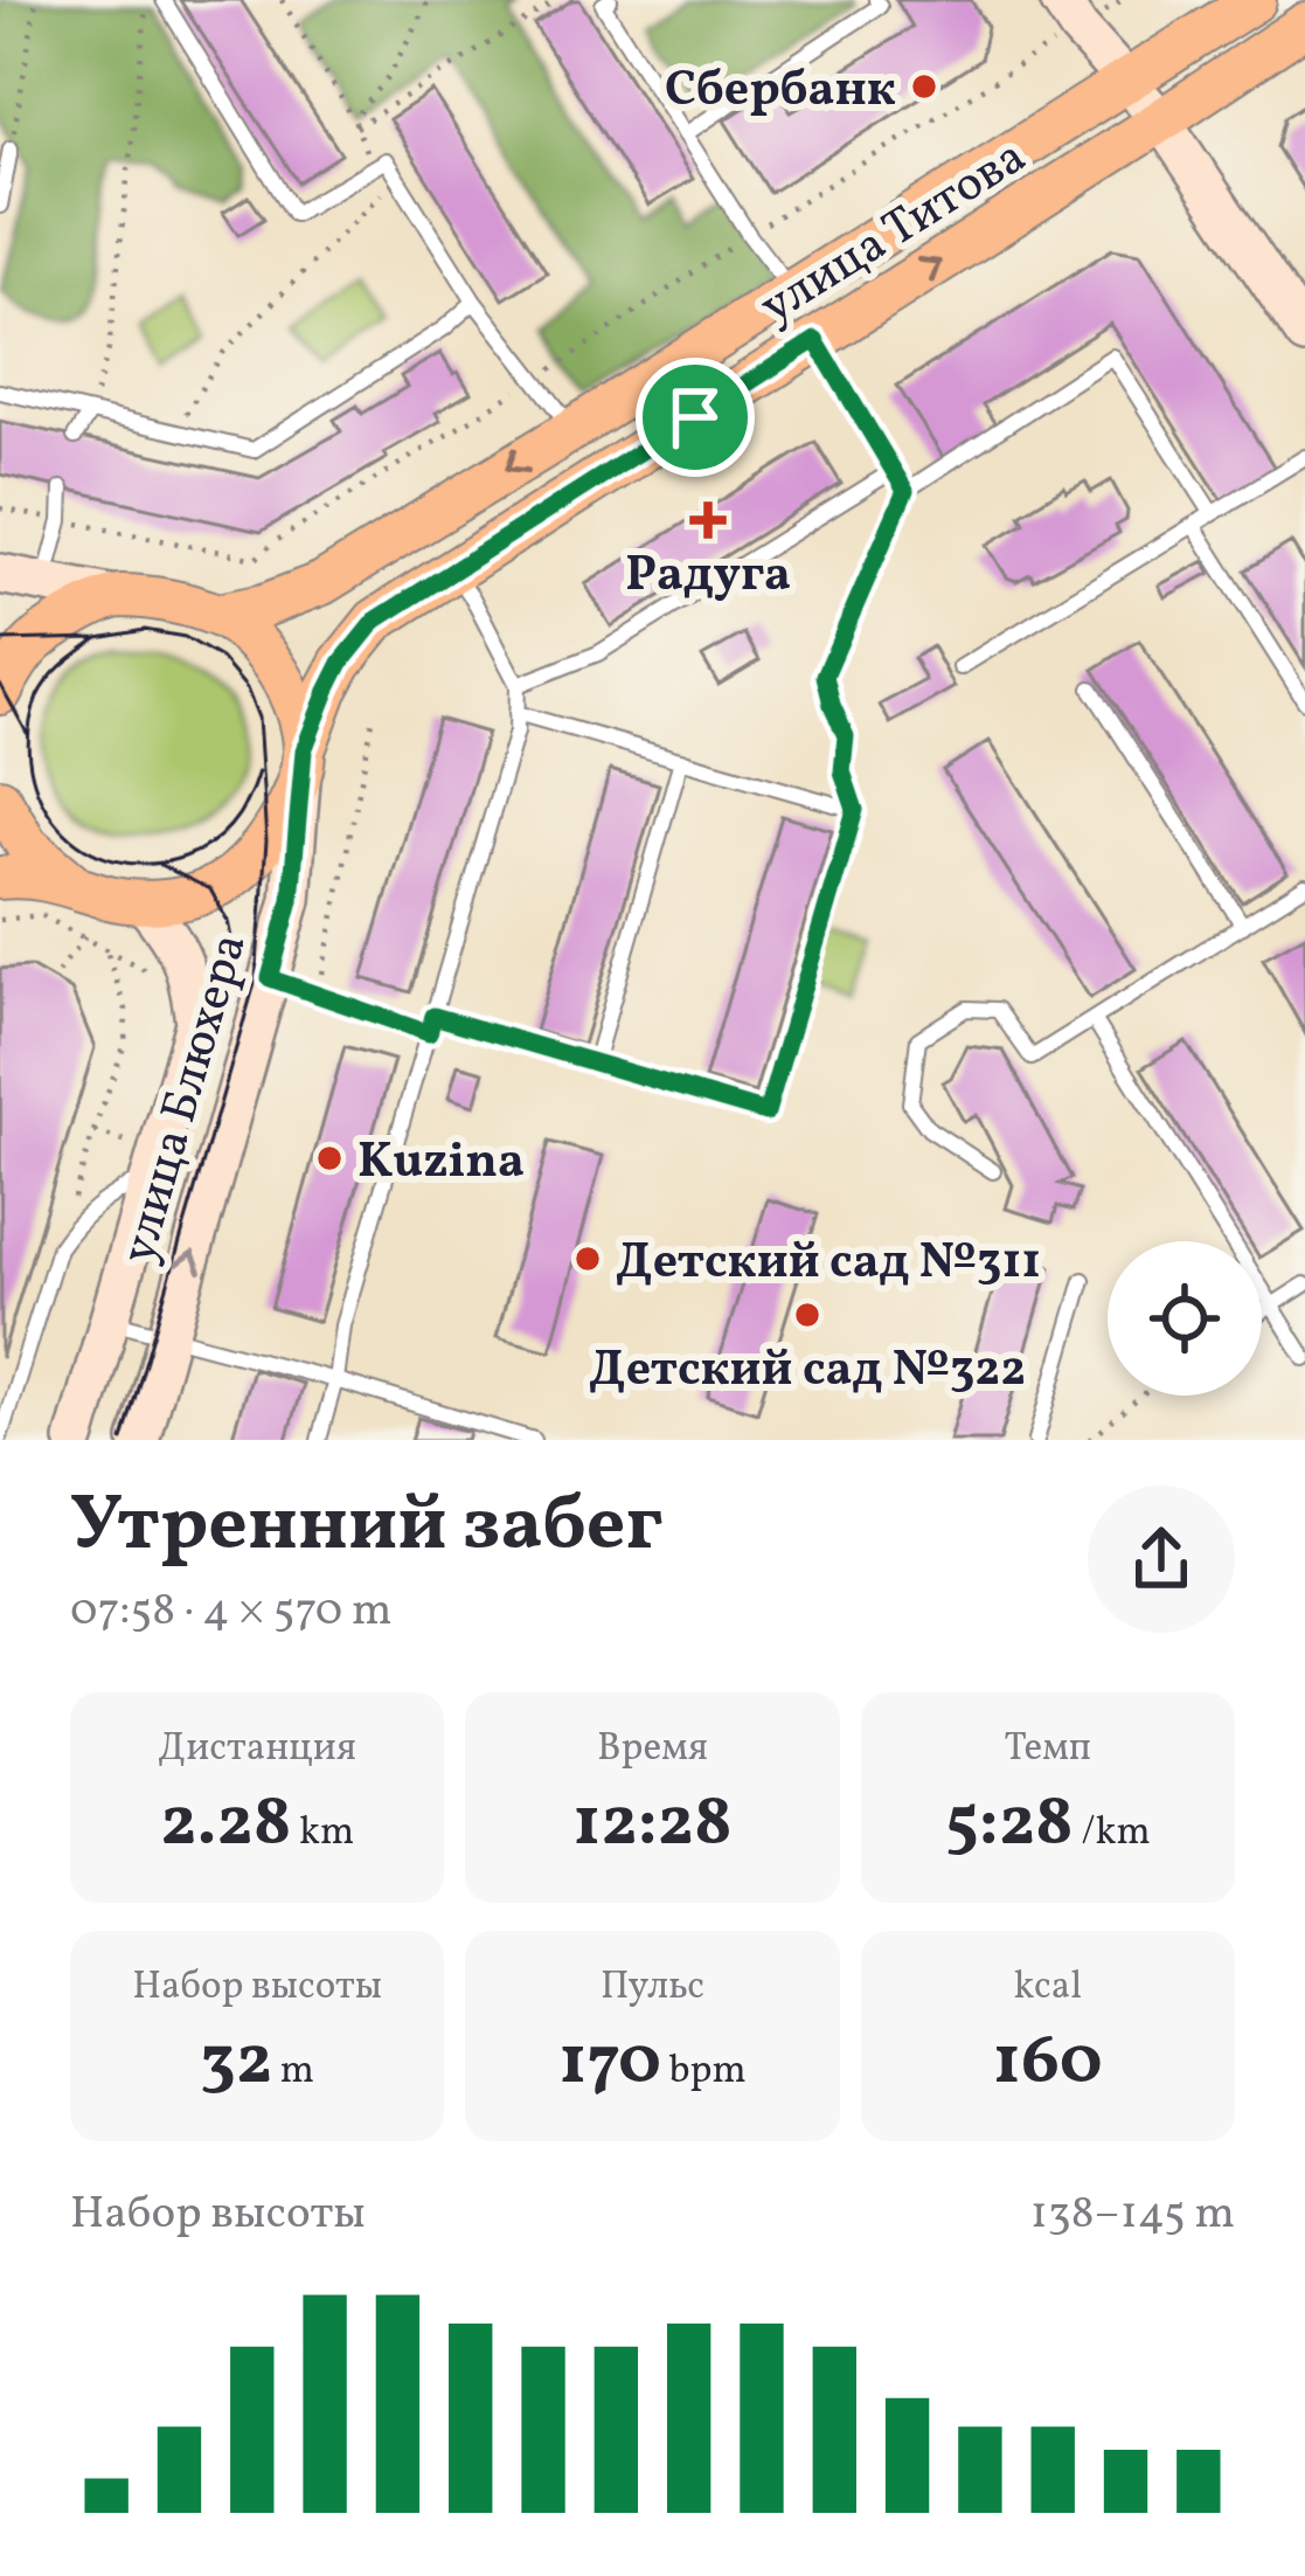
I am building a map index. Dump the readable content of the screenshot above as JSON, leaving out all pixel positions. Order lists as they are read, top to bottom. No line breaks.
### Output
{"streets":{"main road":["улица Титова"],"street":["улица Блюхера"]},"crossings":[["улица Титова","улица Блюхера"]],"places":{"other":["Сбербанк","Kuzina","Детский сад №311","Детский сад №322"],"health":["Радуга"]},"page":{"heading":["Утренний забег","07:58 · 4 × 570 m"],"stats":[["Дистанция","2.28 km"],["Время","12:28"],["Темп","5:28 /km"],["Набор высоты","32 m"],["Пульс","170 bpm"],["kcal","160"]],"chart":["Набор высоты","138–145 m"]}}
